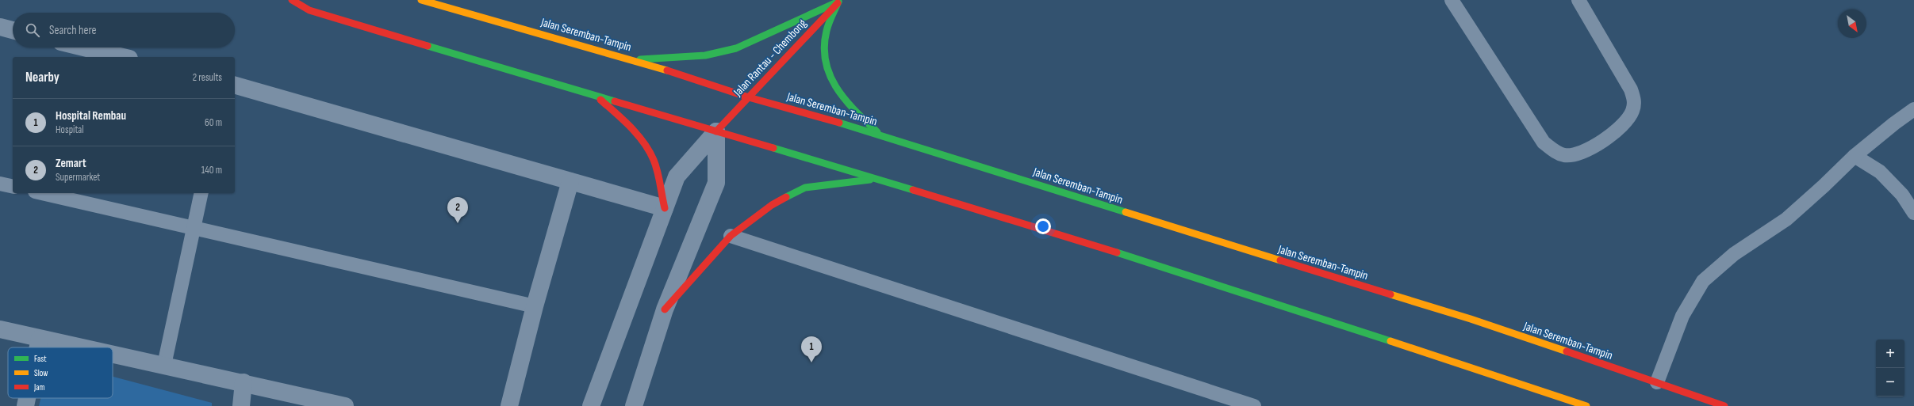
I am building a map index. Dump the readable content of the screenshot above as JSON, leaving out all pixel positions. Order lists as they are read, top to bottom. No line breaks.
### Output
{"streets":{"main road":["Jalan Seremban-Tampin","Jalan Rantau - Chembong"]},"crossings":[["Jalan Seremban-Tampin","Jalan Rantau - Chembong"]],"legend":["Fast","Slow","Jam"],"north":"bottom right","page":{"search":"Search here","heading":["Nearby","2 results"],"list":[{"mark":"1","name":"Hospital Rembau","note":"Hospital","value":"60 m"},{"mark":"2","name":"Zemart","note":"Supermarket","value":"140 m"}],"pins":["2","1"],"map_buttons":["+","−"]}}
